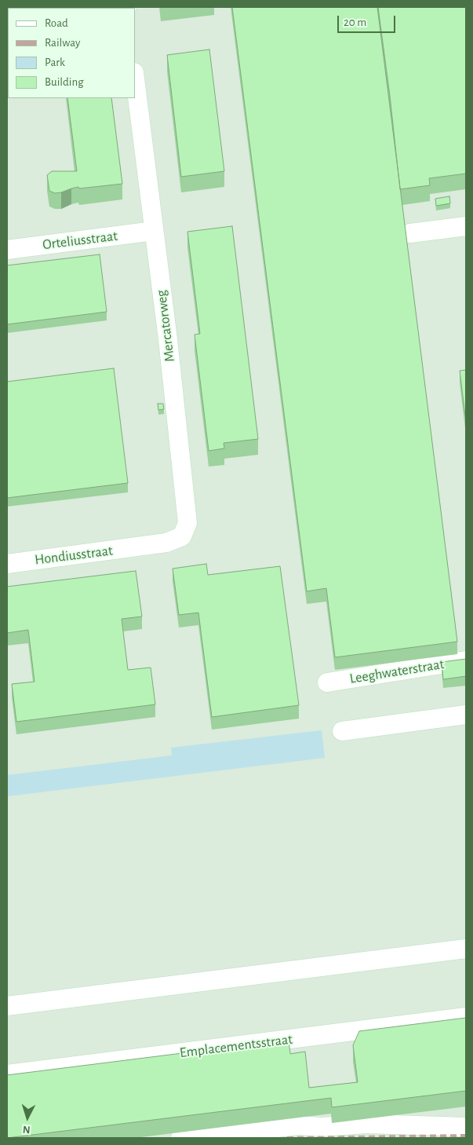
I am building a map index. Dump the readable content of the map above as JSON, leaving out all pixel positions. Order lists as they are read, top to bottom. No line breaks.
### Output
{"streets":{"street":["Orteliusstraat","Mercatorweg","Hondiusstraat","Leeghwaterstraat","Emplacementsstraat"]},"crossings":[["Orteliusstraat","Mercatorweg"],["Mercatorweg","Hondiusstraat"]],"legend":["Road","Railway","Park","Building"],"scale_bar":"20 m","north":"bottom"}
